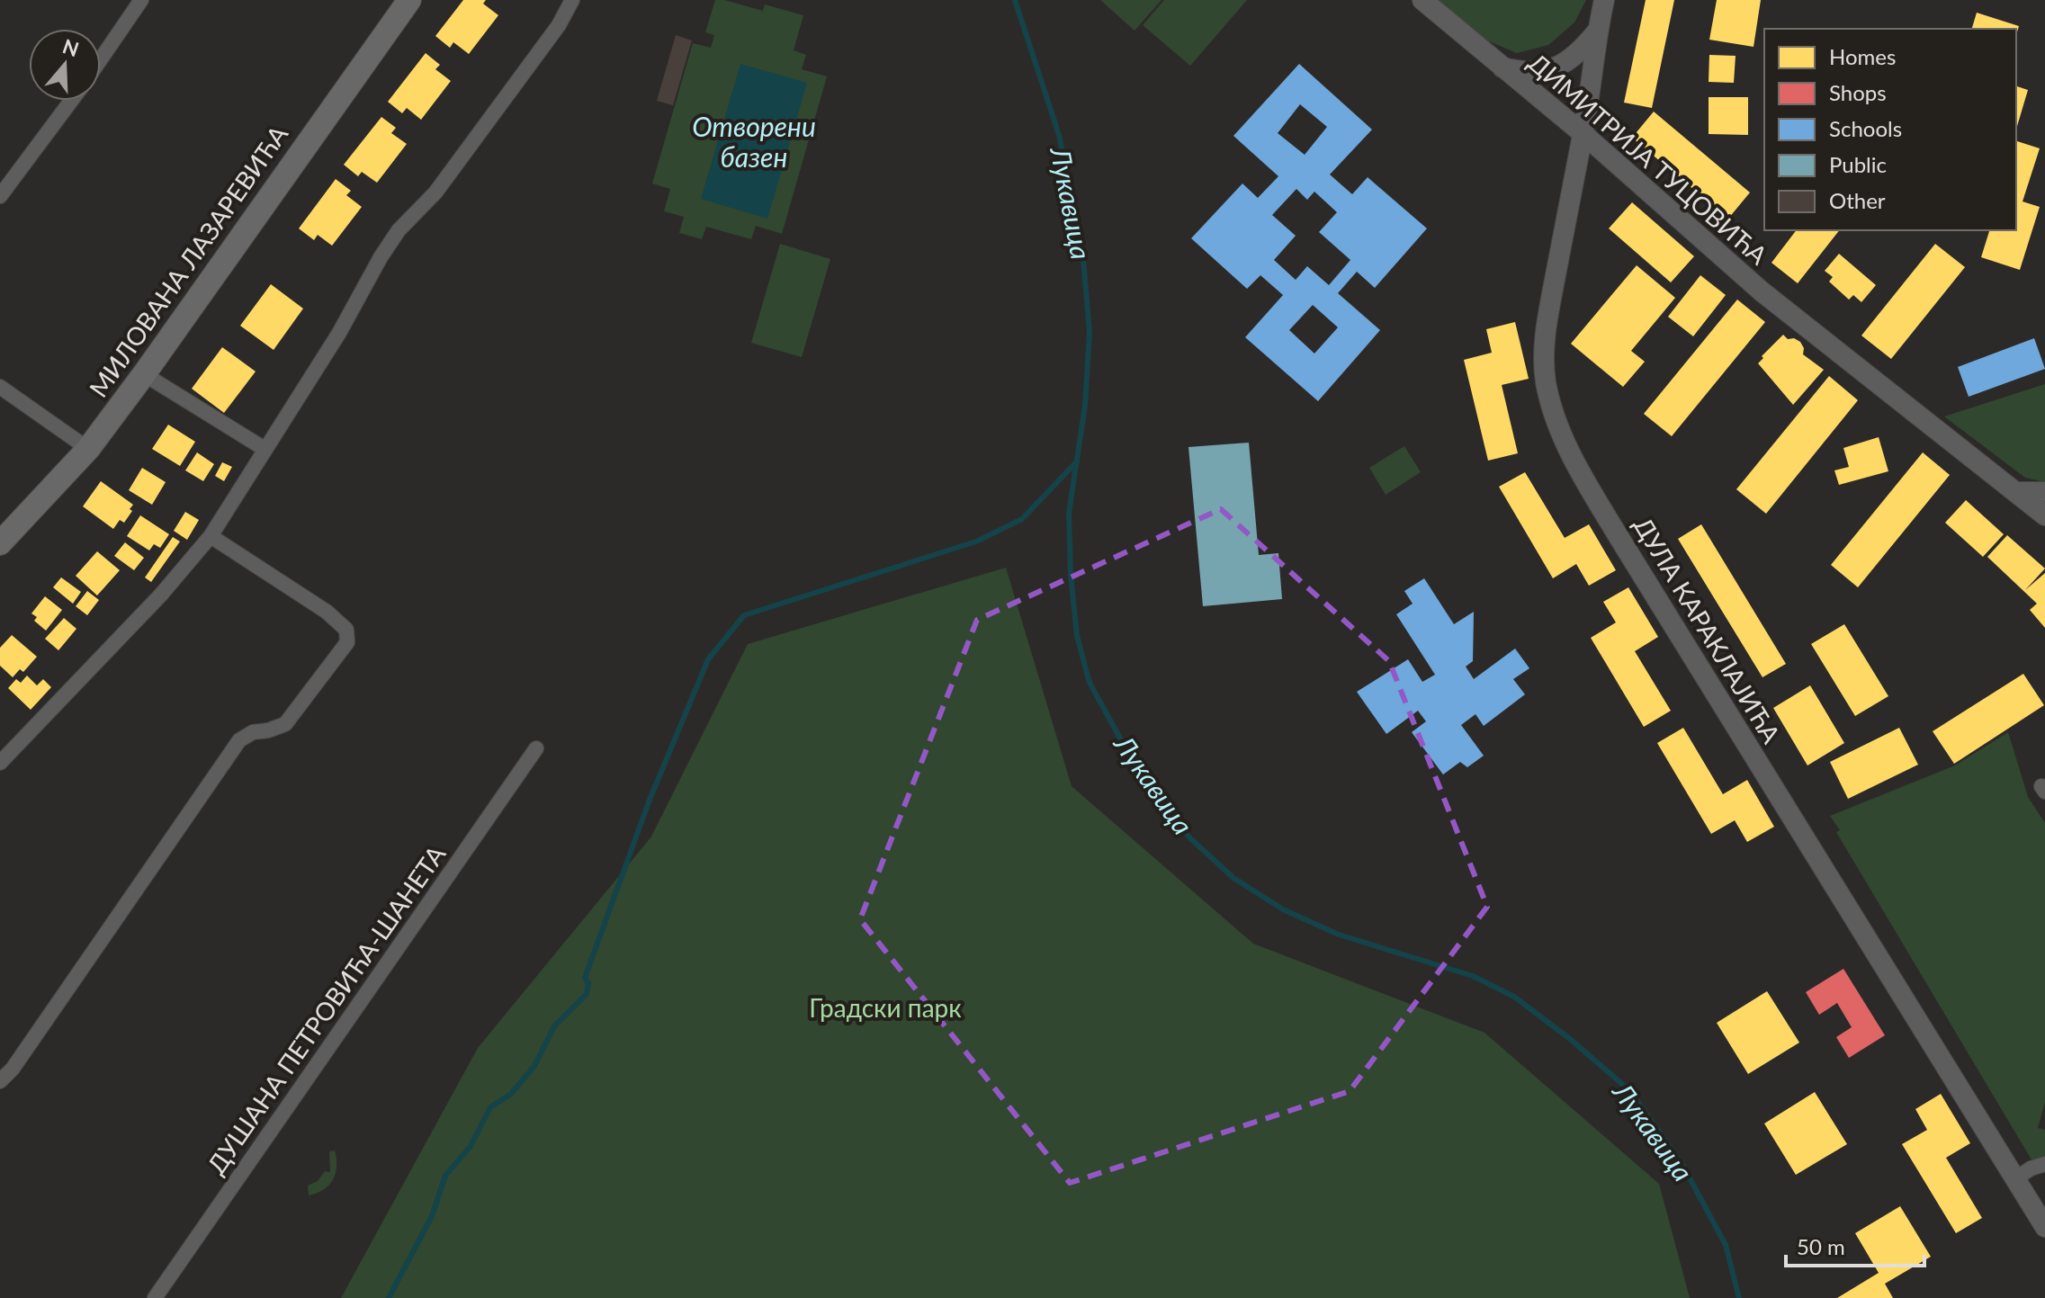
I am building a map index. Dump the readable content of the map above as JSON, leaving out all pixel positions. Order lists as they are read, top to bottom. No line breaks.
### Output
{"streets":{"main road":["МИЛОВАНА ЛАЗАРЕВИЋА"],"street":["ДИМИТРИЈА ТУЦОВИЋА","ДУЛА КАРАКЛАЈИЋА","ДУШАНА ПЕТРОВИЋА-ШАНЕТА"]},"crossings":[["ДИМИТРИЈА ТУЦОВИЋА","ДУЛА КАРАКЛАЈИЋА"]],"water":["Отворени базен","Лукавица"],"parks":["Градски парк"],"legend":["Homes","Shops","Schools","Public","Other"],"scale_bar":"50 m","north":"top"}
